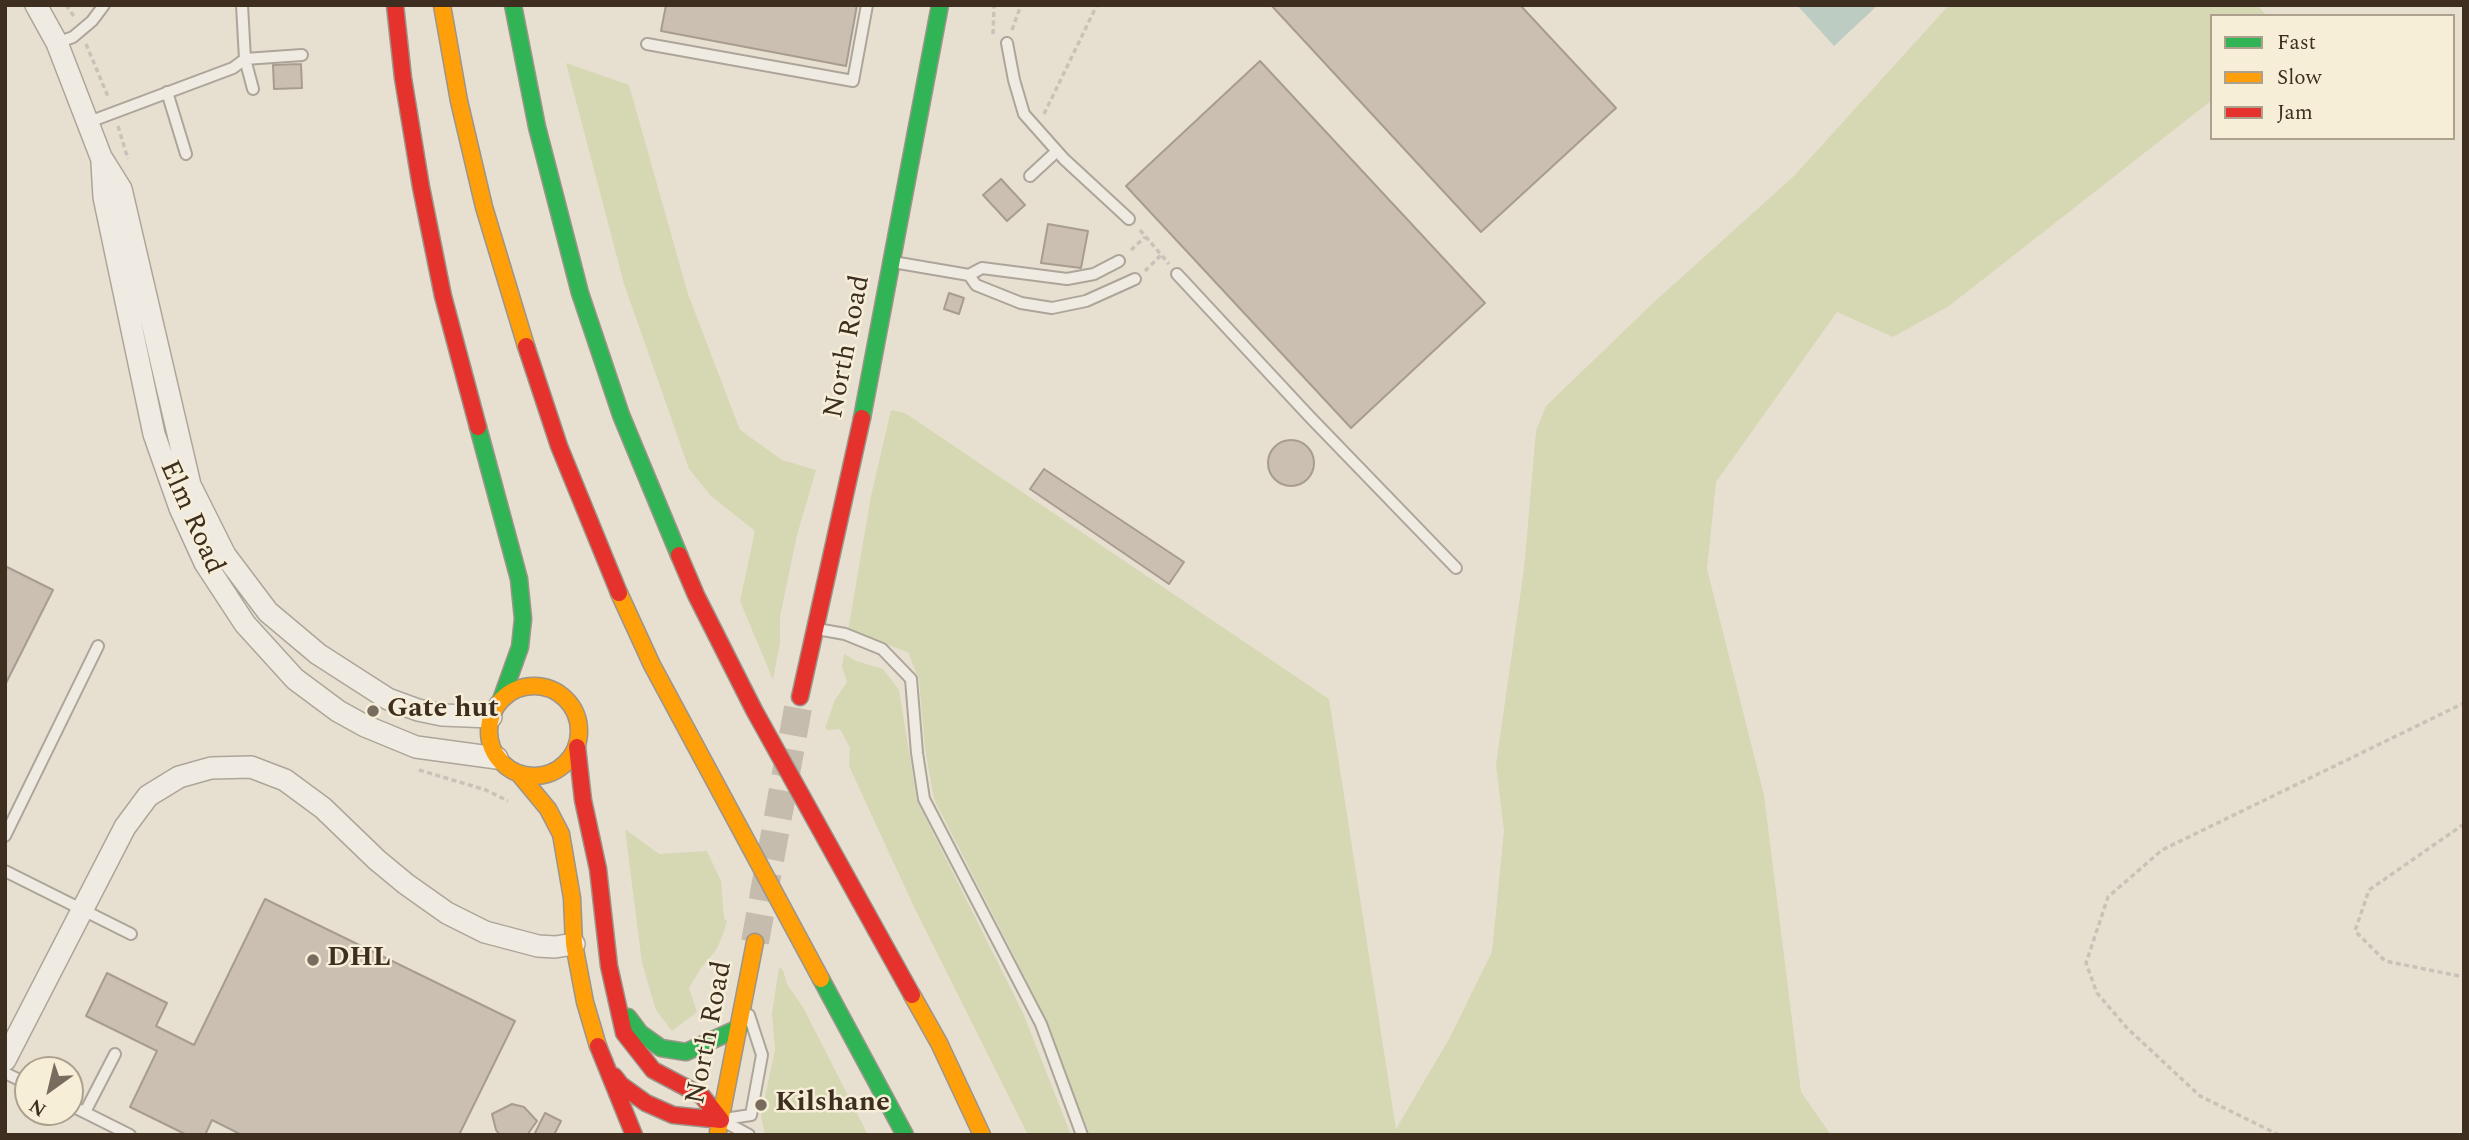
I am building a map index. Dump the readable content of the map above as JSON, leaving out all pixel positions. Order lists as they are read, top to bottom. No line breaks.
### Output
{"streets":{"main road":["North Road"],"street":["Elm Road"]},"places":["Gate hut","DHL","Kilshane"],"legend":["Fast","Slow","Jam"],"north":"bottom left"}
